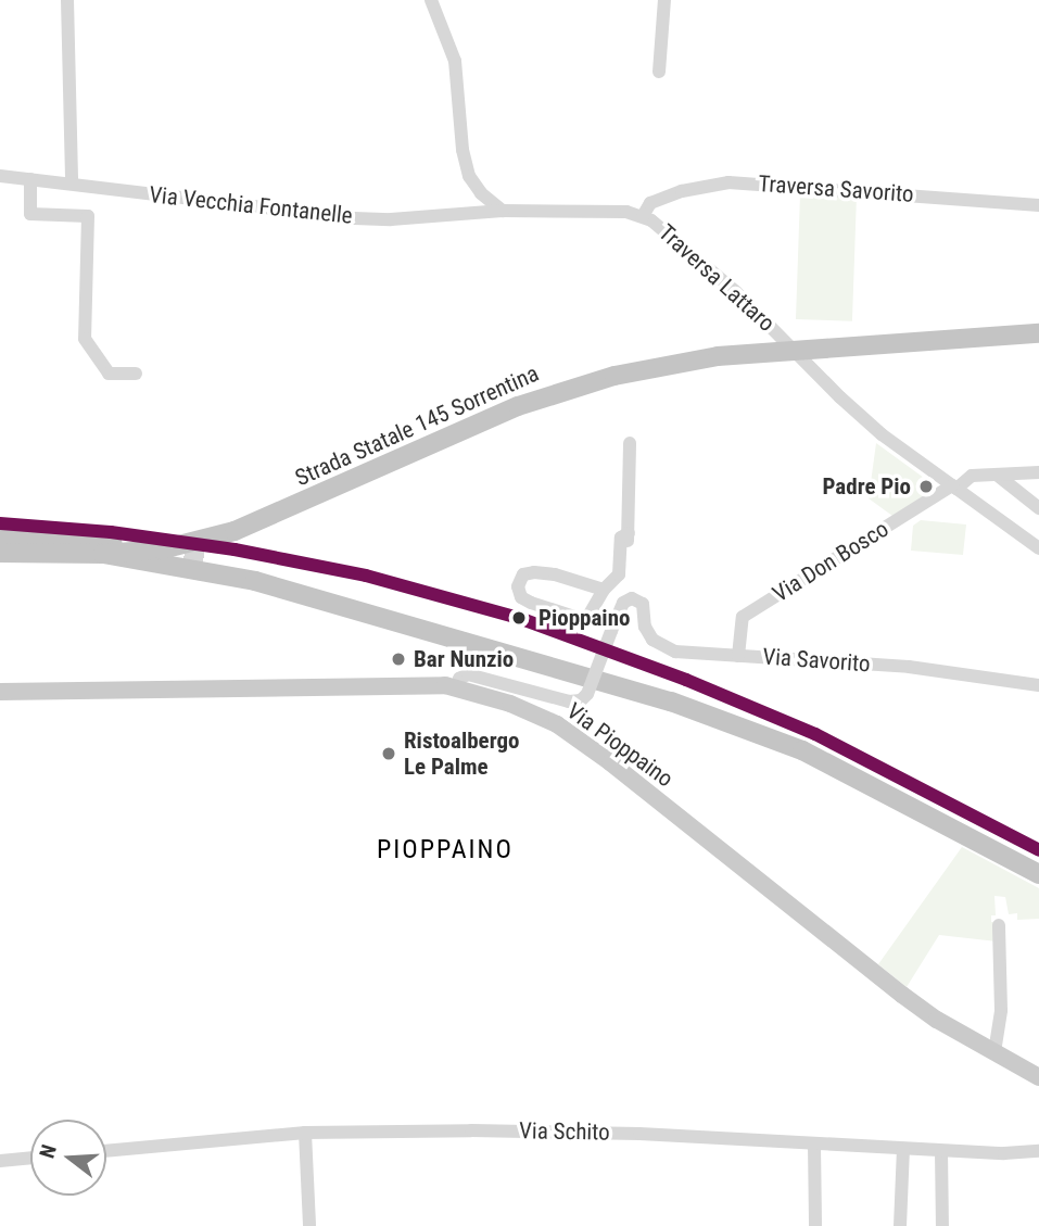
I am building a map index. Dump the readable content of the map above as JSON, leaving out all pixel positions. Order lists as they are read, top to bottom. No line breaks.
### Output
{"streets":{"highway":["Strada Statale 145 Sorrentina"],"main road":["Via Pioppaino"],"street":["Traversa Savorito","Via Vecchia Fontanelle","Traversa Lattaro","Via Don Bosco","Via Savorito","Via Schito"]},"crossings":[["Traversa Savorito","Traversa Lattaro"],["Via Vecchia Fontanelle","Traversa Lattaro"],["Traversa Lattaro","Via Don Bosco"],["Via Don Bosco","Via Savorito"]],"districts":["PIOPPAINO"],"places":["Padre Pio","Pioppaino","Bar Nunzio","Ristoalbergo Le Palme"],"north":"left"}
